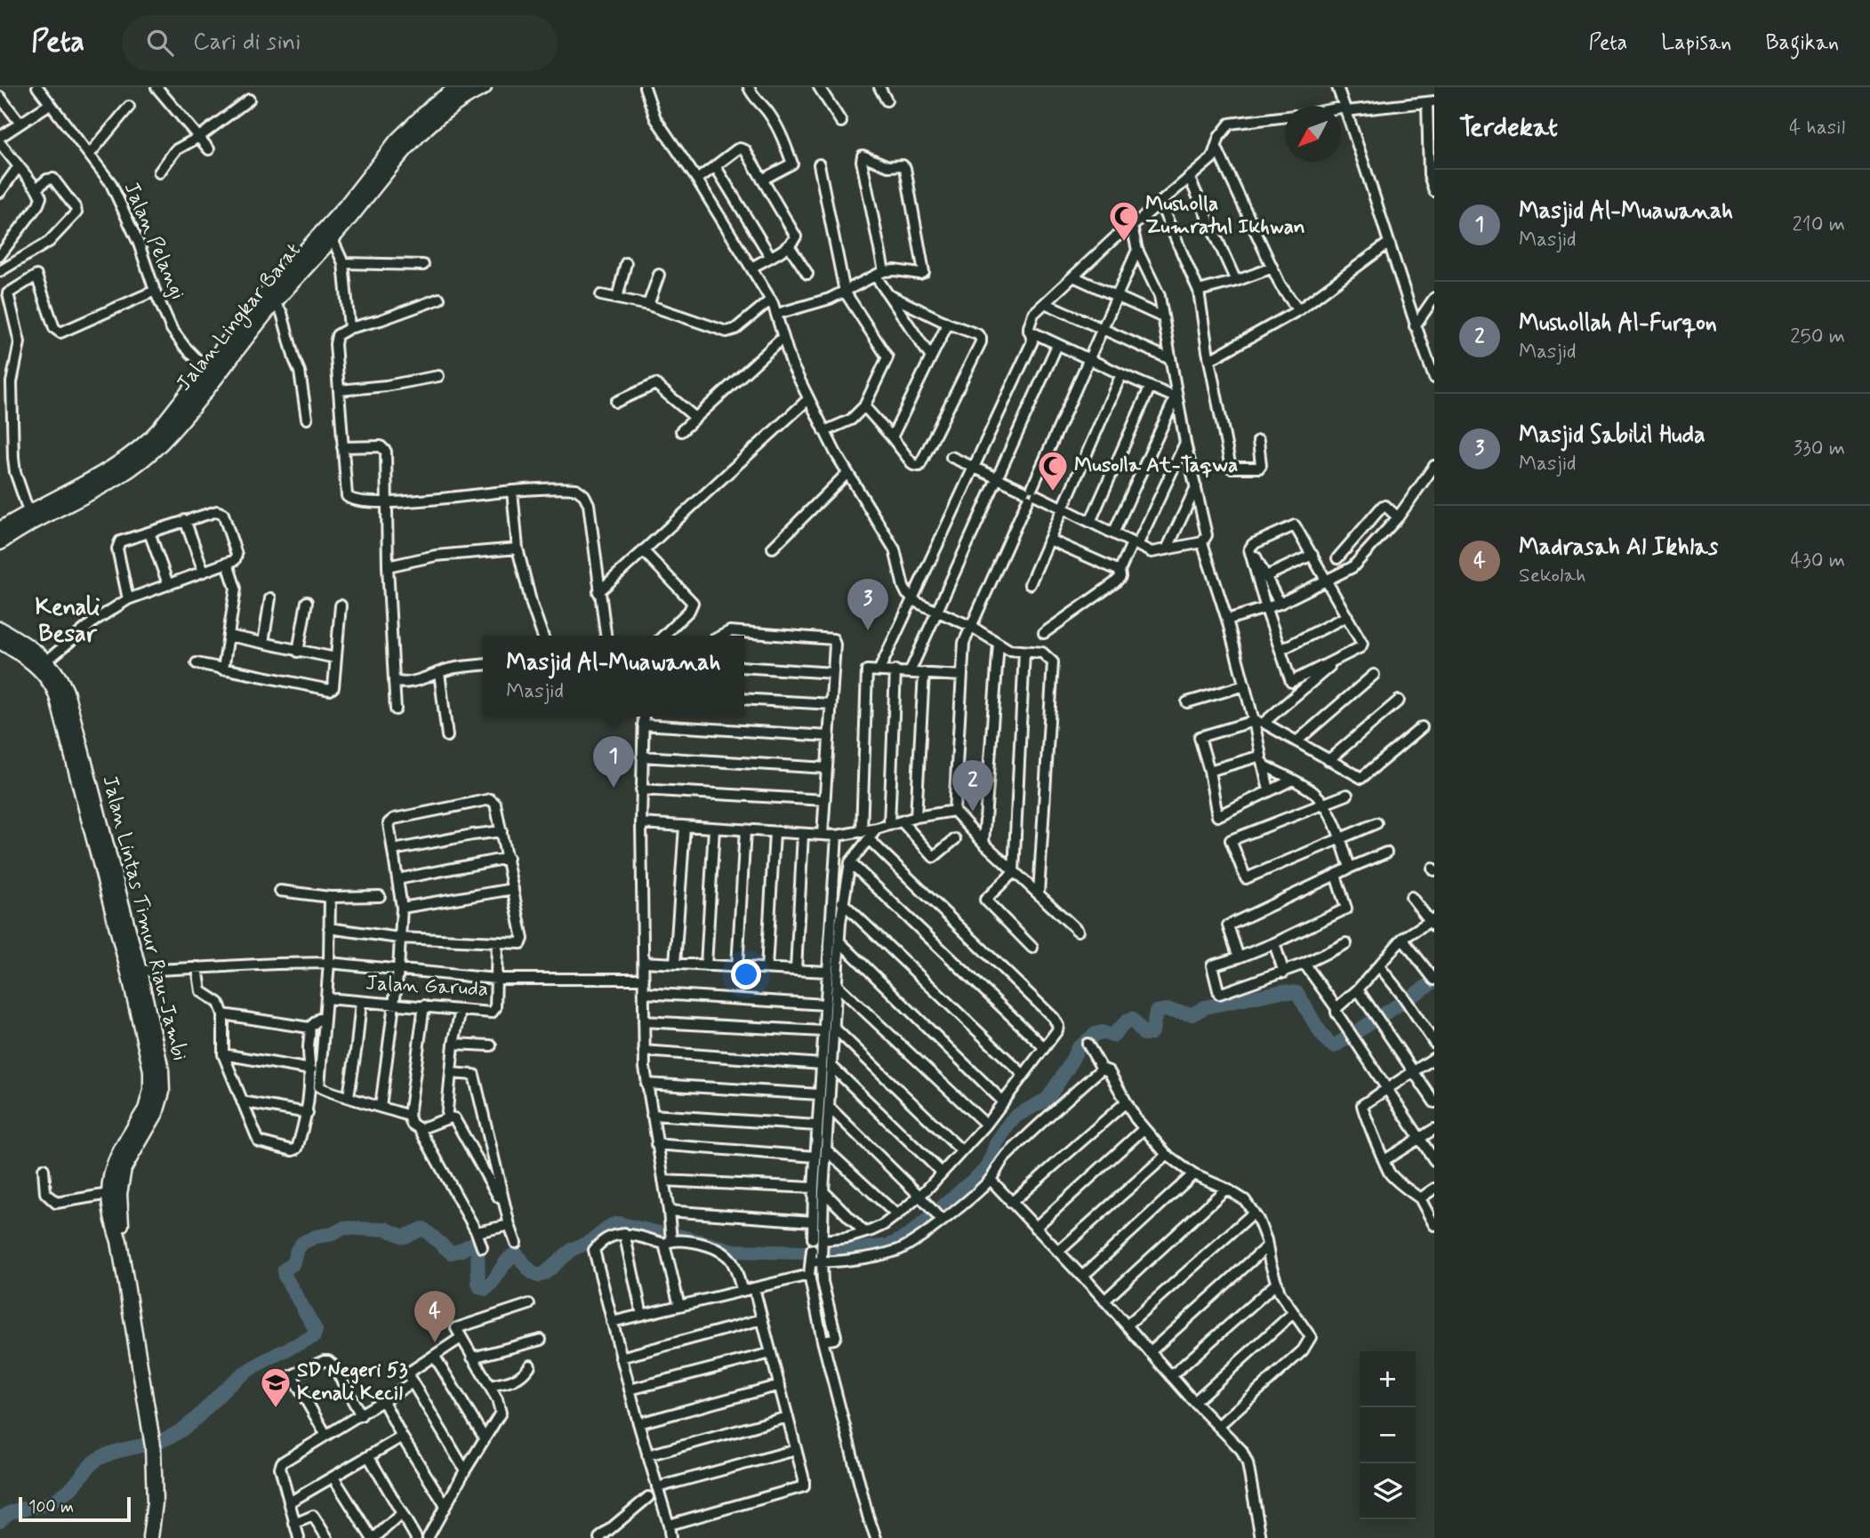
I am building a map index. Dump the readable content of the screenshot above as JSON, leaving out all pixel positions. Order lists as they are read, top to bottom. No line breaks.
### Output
{"streets":{"highway":["Jalan Lingkar Barat","Jalan Lintas Timur Riau-Jambi"],"street":["Jalan Pelangi","Jalan Garuda"]},"crossings":[["Jalan Pelangi","Jalan Lingkar Barat"]],"districts":["Kenali Besar"],"places":{"mosque":["Musholla Zumratul Ikhwan","Musolla At-Taqwa"],"school or university":["SD Negeri 53 Kenali Kecil"]},"scale_bar":"100 m","north":"bottom left","page":{"header":"Peta","search":"Cari di sini","nav":["Peta","Lapisan","Bagikan"],"heading":["Terdekat","4 hasil"],"list":[{"mark":"1","name":"Masjid Al-Muawanah","note":"Masjid","value":"210 m"},{"mark":"2","name":"Mushollah Al-Furqon","note":"Masjid","value":"250 m"},{"mark":"3","name":"Masjid Sabilil Huda","note":"Masjid","value":"330 m"},{"mark":"4","name":"Madrasah Al Ikhlas","note":"Sekolah","value":"430 m"}],"pins":["3","1","2","4"],"popup":["Masjid Al-Muawanah","Masjid"],"map_buttons":["+","−"],"scale":"100 m"}}
